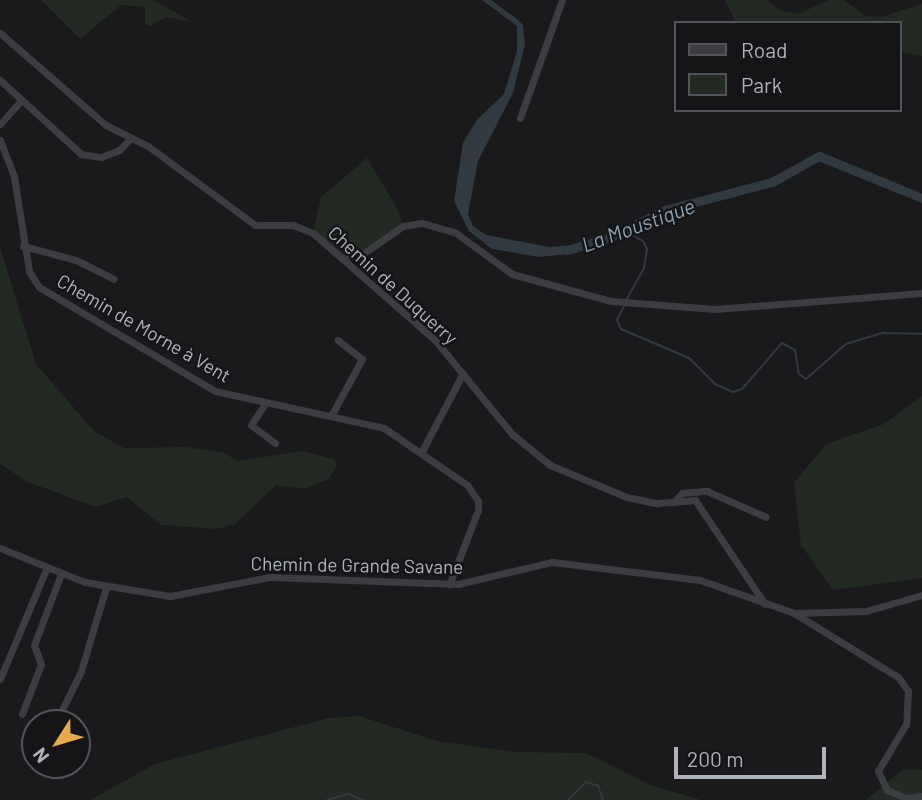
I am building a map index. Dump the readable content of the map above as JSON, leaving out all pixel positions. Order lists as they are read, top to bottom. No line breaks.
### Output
{"streets":{"street":["Chemin de Duquerry","Chemin de Morne à Vent","Chemin de Grande Savane"]},"crossings":[["Chemin de Duquerry","Chemin de Grande Savane"],["Chemin de Morne à Vent","Chemin de Grande Savane"]],"water":["La Moustique"],"legend":["Road","Park"],"scale_bar":"200 m","north":"bottom left"}
